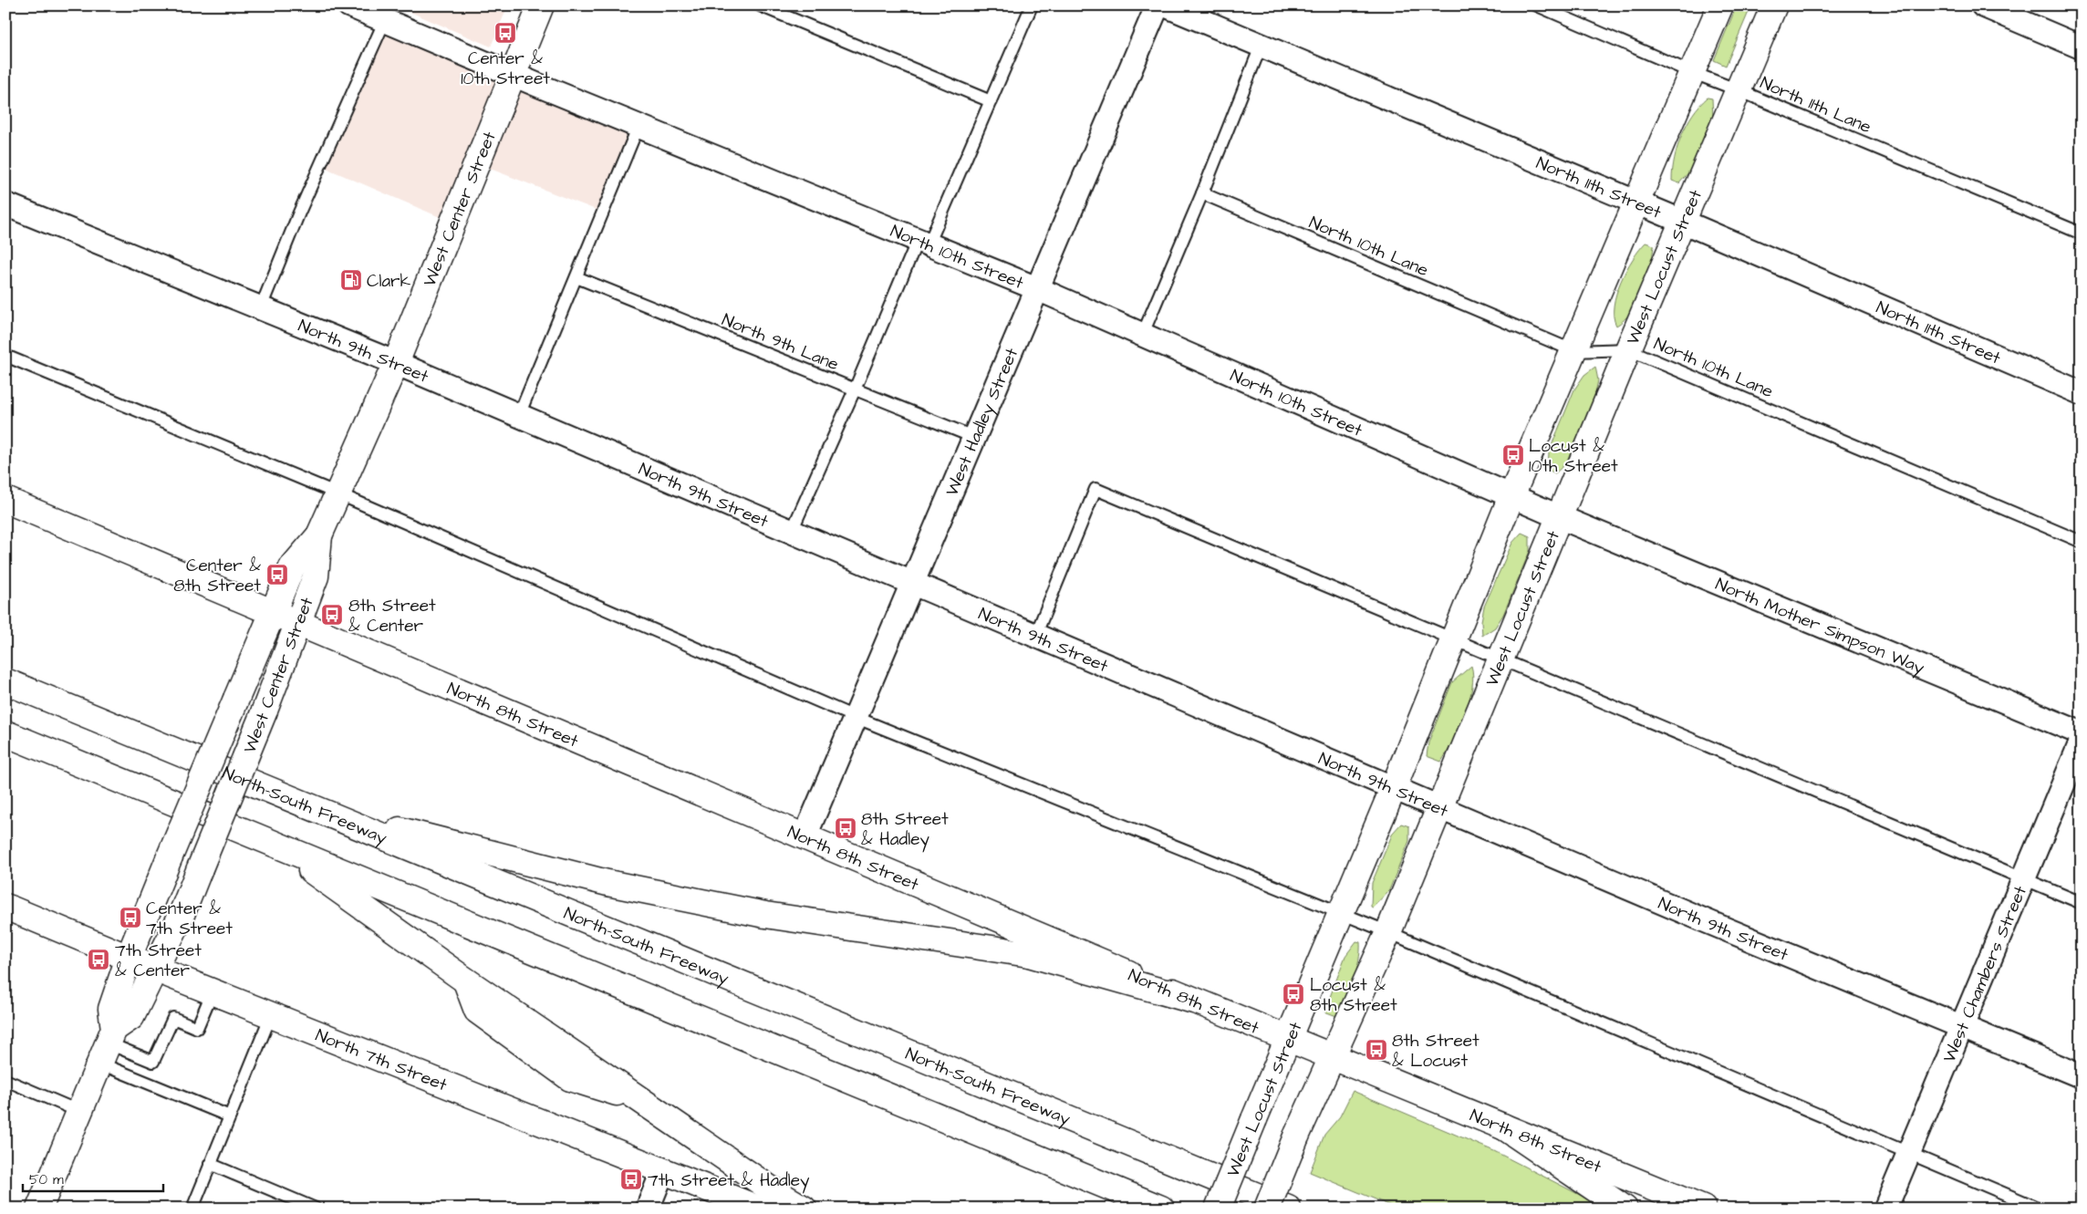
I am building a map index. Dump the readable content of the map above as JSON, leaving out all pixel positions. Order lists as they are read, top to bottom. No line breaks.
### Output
{"streets":{"main road":["West Center Street","West Locust Street","North 8th Street","North-South Freeway","North 7th Street"],"street":["North 11th Street","North 10th Street","North 9th Street","West Hadley Street","North Mother Simpson Way","West Chambers Street"],"lane":["North 11th Lane","North 10th Lane","North 9th Lane"]},"crossings":[["North 11th Lane","West Locust Street"],["North 11th Street","West Locust Street"],["West Center Street","North 10th Street"],["West Center Street","North 9th Street"],["West Center Street","North 8th Street"],["West Center Street","North 7th Street"],["North 10th Lane","West Locust Street"],["North 10th Street","West Locust Street"],["North 10th Street","West Hadley Street"],["North 10th Street","North Mother Simpson Way"],["West Locust Street","North 9th Street"],["West Locust Street","North Mother Simpson Way"],["West Locust Street","North 8th Street"],["North 9th Lane","West Hadley Street"],["North 9th Street","West Hadley Street"],["North 9th Street","West Chambers Street"],["West Hadley Street","North 8th Street"]],"places":{"bus stop":["Center & 10th Street","Locust & 10th Street","Center & 8th Street","8th Street & Center","8th Street & Hadley","Center & 7th Street","7th Street & Center","Locust & 8th Street","8th Street & Locust","7th Street & Hadley"],"fuel station":["Clark"]},"scale_bar":"50 m"}
